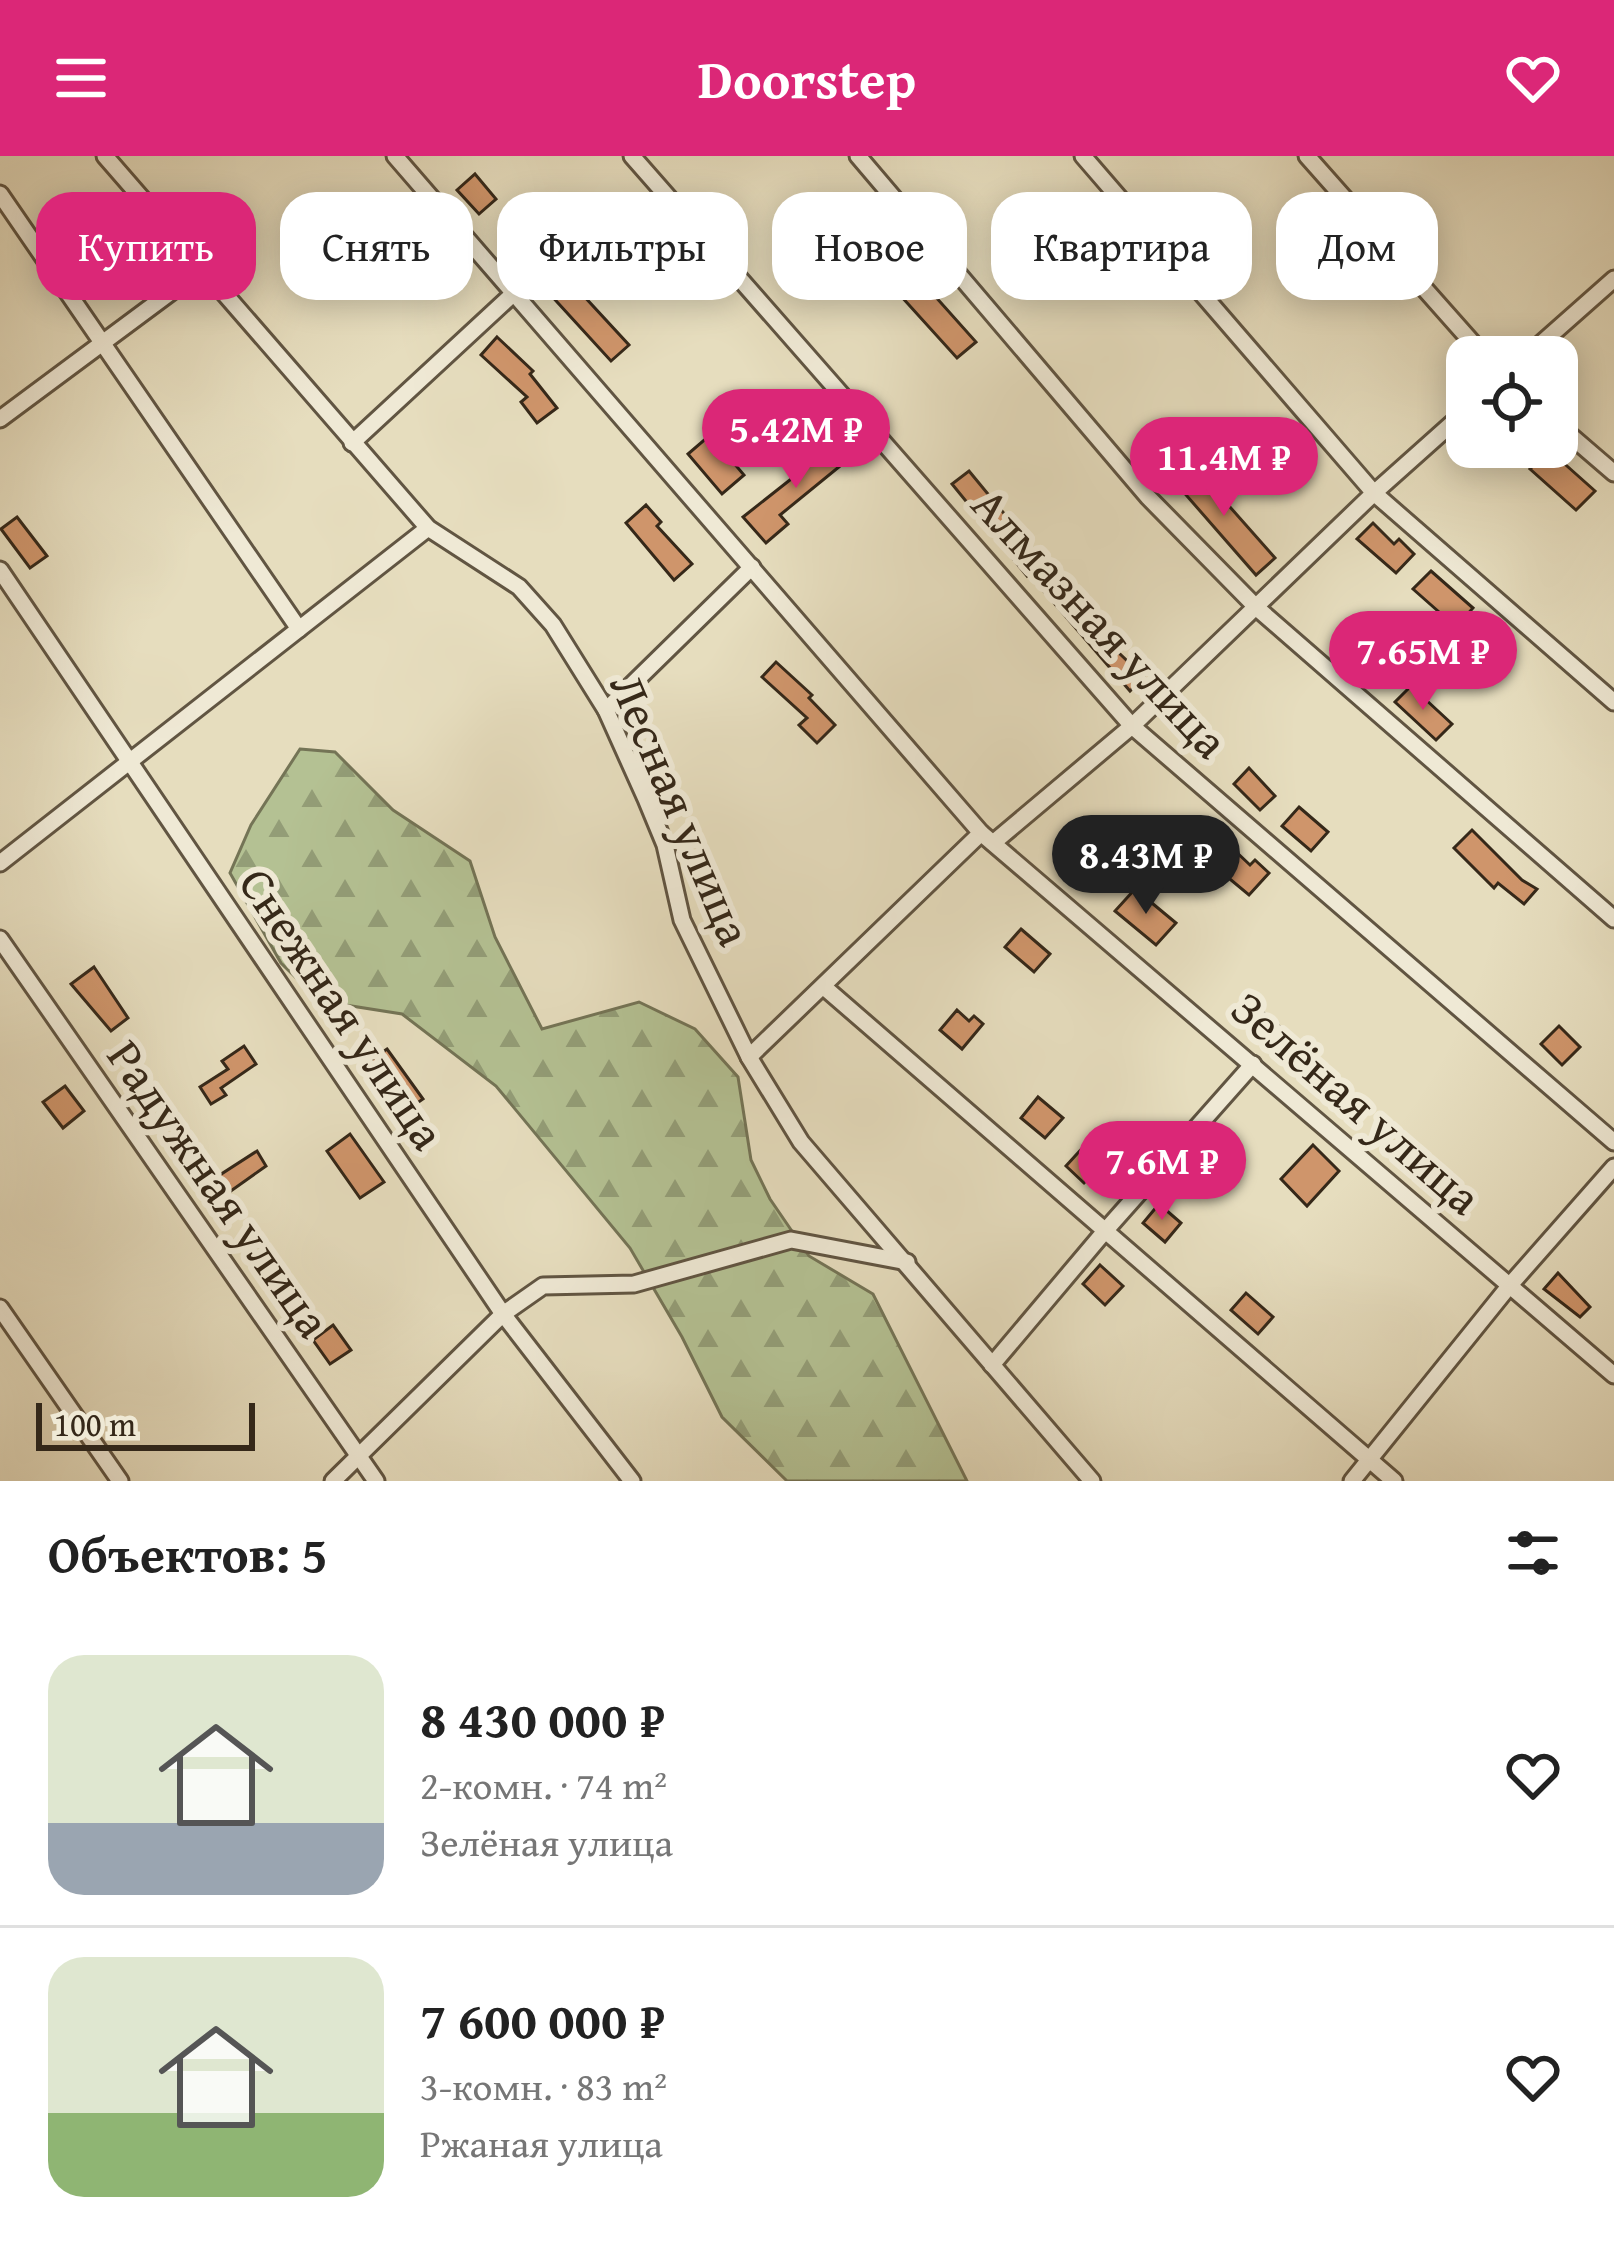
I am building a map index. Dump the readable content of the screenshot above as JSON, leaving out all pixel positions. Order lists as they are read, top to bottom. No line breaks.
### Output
{"streets":{"street":["Алмазная улица","Лесная улица","Снежная улица","Зелёная улица","Радужная улица"]},"scale_bar":"100 m","page":{"header":"Doorstep","chip":["Купить","Снять","Фильтры","Новое","Квартира","Дом"],"price":["5.42M ₽","11.4M ₽","7.65M ₽","8.43M ₽","7.6M ₽"],"scale":"100 m","heading":"Объектов: 5","list":[{"name":"8 430 000 ₽","note":"2-комн. · 74 m² · Зелёная улица"},{"name":"7 600 000 ₽","note":"3-комн. · 83 m² · Ржаная улица"}]}}
